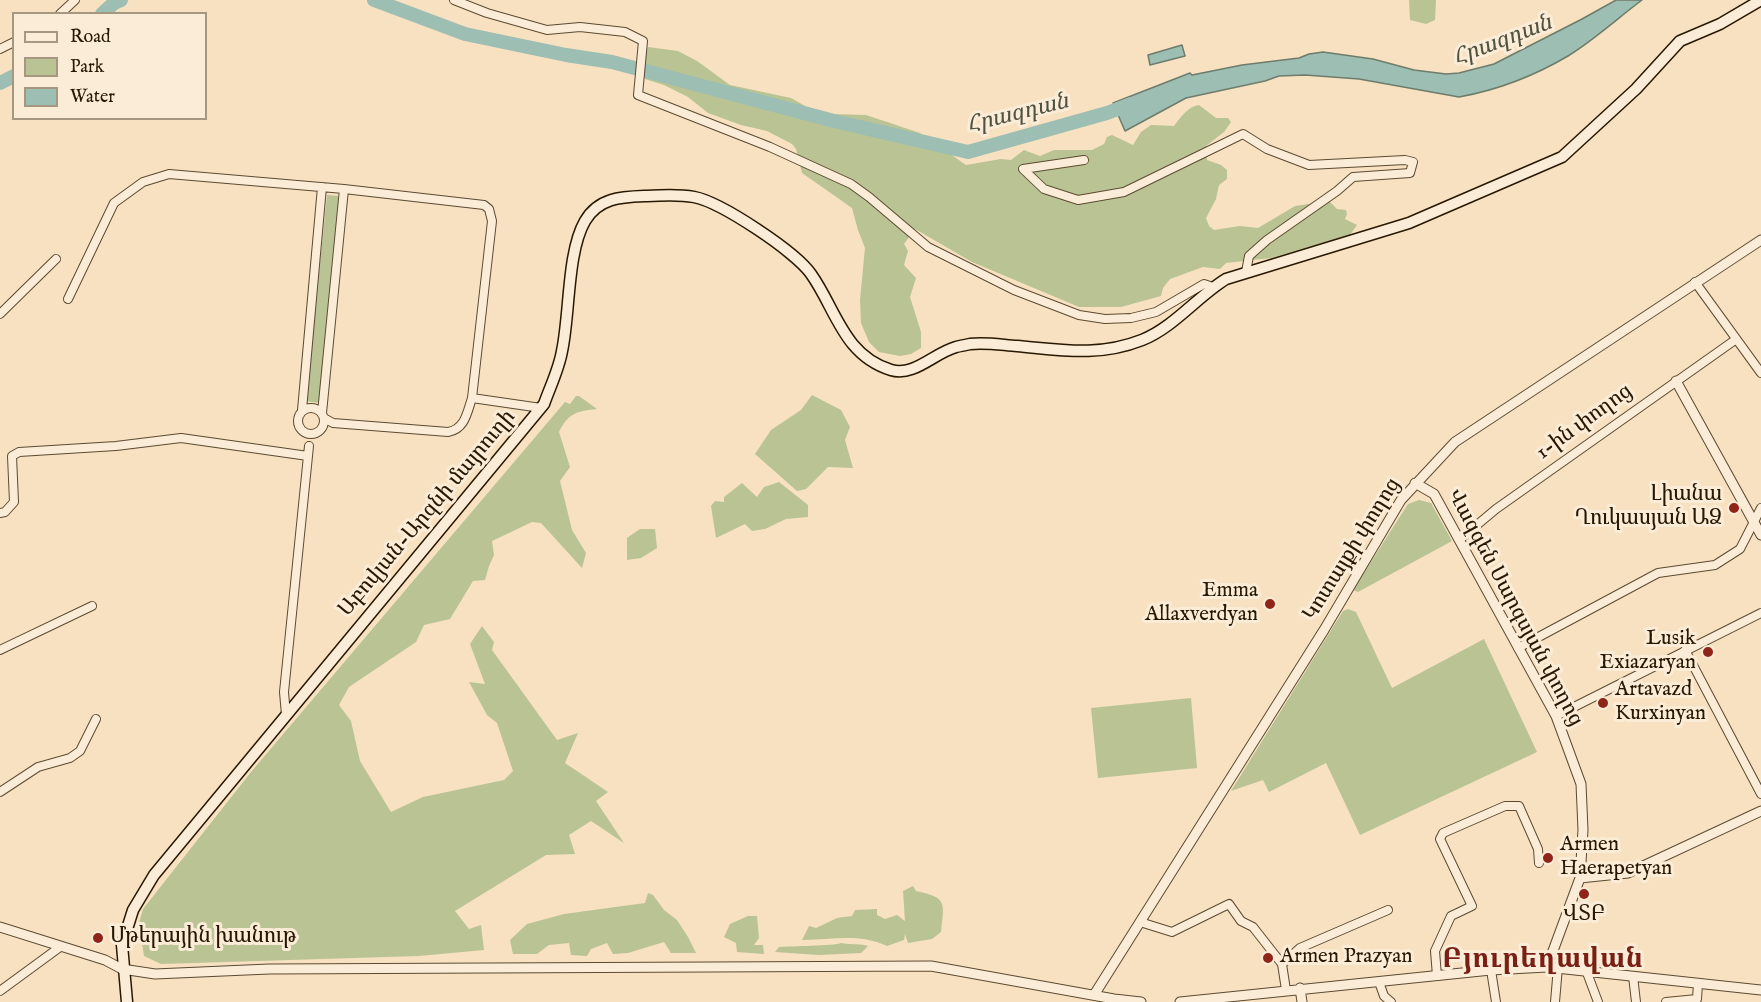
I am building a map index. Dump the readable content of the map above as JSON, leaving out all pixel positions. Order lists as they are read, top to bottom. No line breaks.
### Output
{"streets":{"main road":["Աբովյան-Արզնի մայրուղի"],"street":["1-ին փողոց","Կոտայքի փողոց","Վազգեն Սարգսյան փողոց"]},"crossings":[["1-ին փողոց","Վազգեն Սարգսյան փողոց"],["Կոտայքի փողոց","Վազգեն Սարգսյան փողոց"]],"districts":["Բյուրեղավան"],"water":["Հրազդան"],"places":["Լիանա Ղուկասյան ԱՁ","Emma Allaxverdyan","Lusik Exiazaryan","Artavazd Kurxinyan","Armen Haerapetyan","ՎՏԲ","Մթերային խանութ","Armen Prazyan"],"legend":["Road","Park","Water"]}
